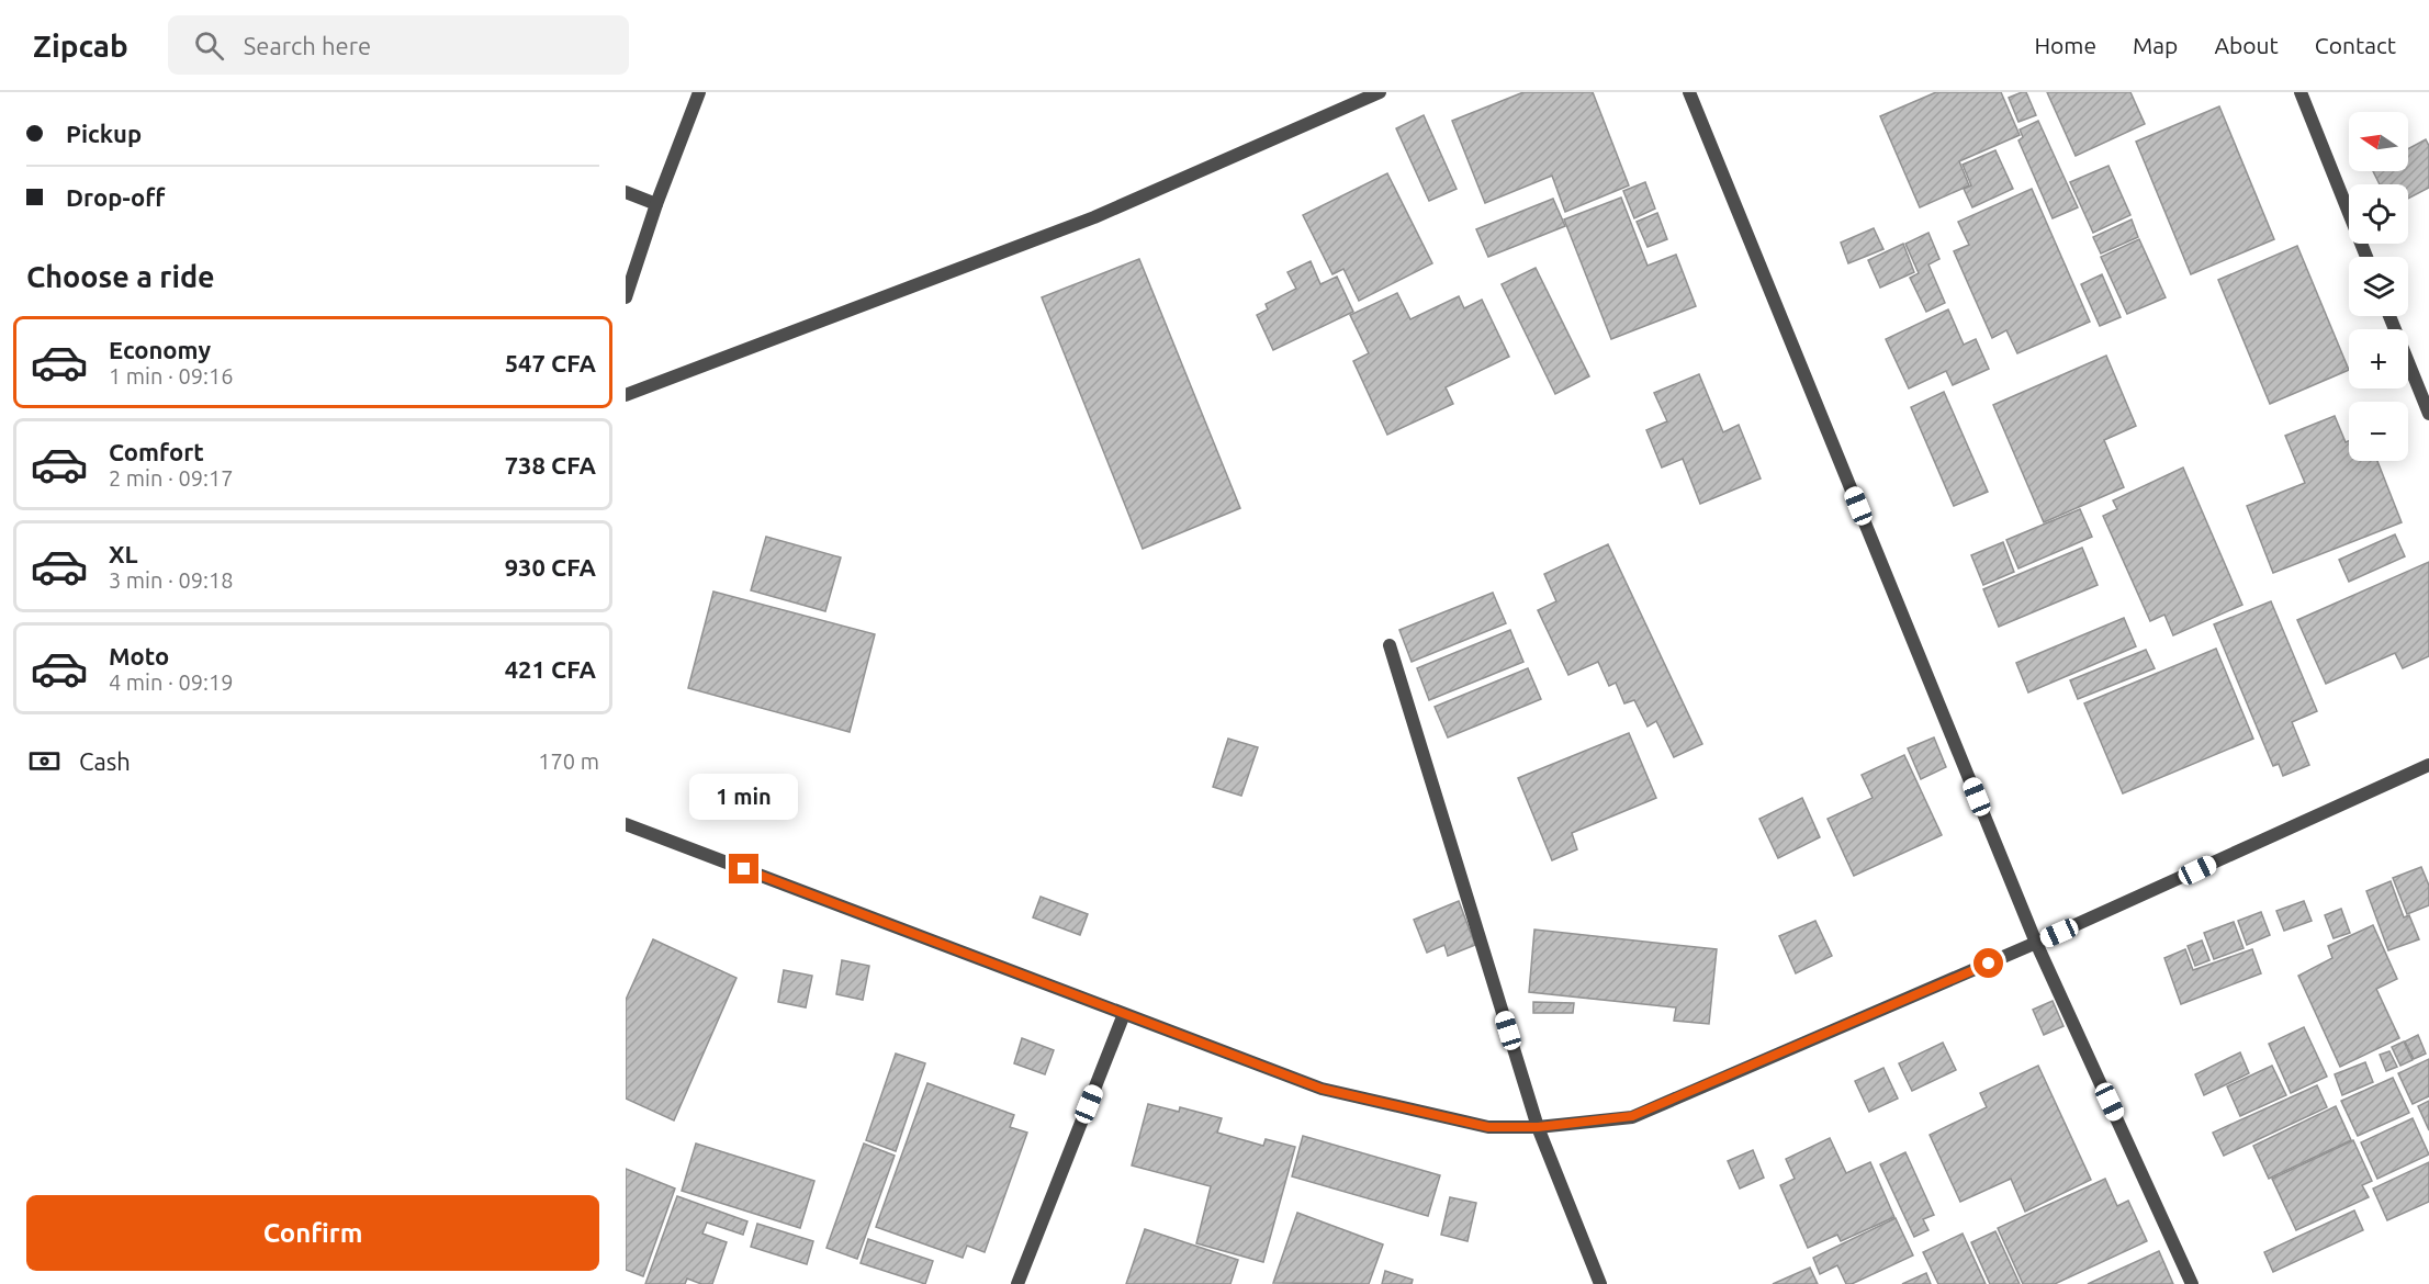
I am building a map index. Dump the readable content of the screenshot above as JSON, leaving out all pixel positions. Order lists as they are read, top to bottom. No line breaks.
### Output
{"north":"left","page":{"header":"Zipcab","search":"Search here","nav":["Home","Map","About","Contact"],"banner":["Pickup","Drop-off"],"map_buttons":["+","−"],"heading":"Choose a ride","list":[{"name":"Economy","note":"1 min · 09:16","value":"547 CFA"},{"name":"Comfort","note":"2 min · 09:17","value":"738 CFA"},{"name":"XL","note":"3 min · 09:18","value":"930 CFA"},{"name":"Moto","note":"4 min · 09:19","value":"421 CFA"}],"pay":["Cash","170 m"],"bubble":"1 min","buttons":"Confirm"}}
